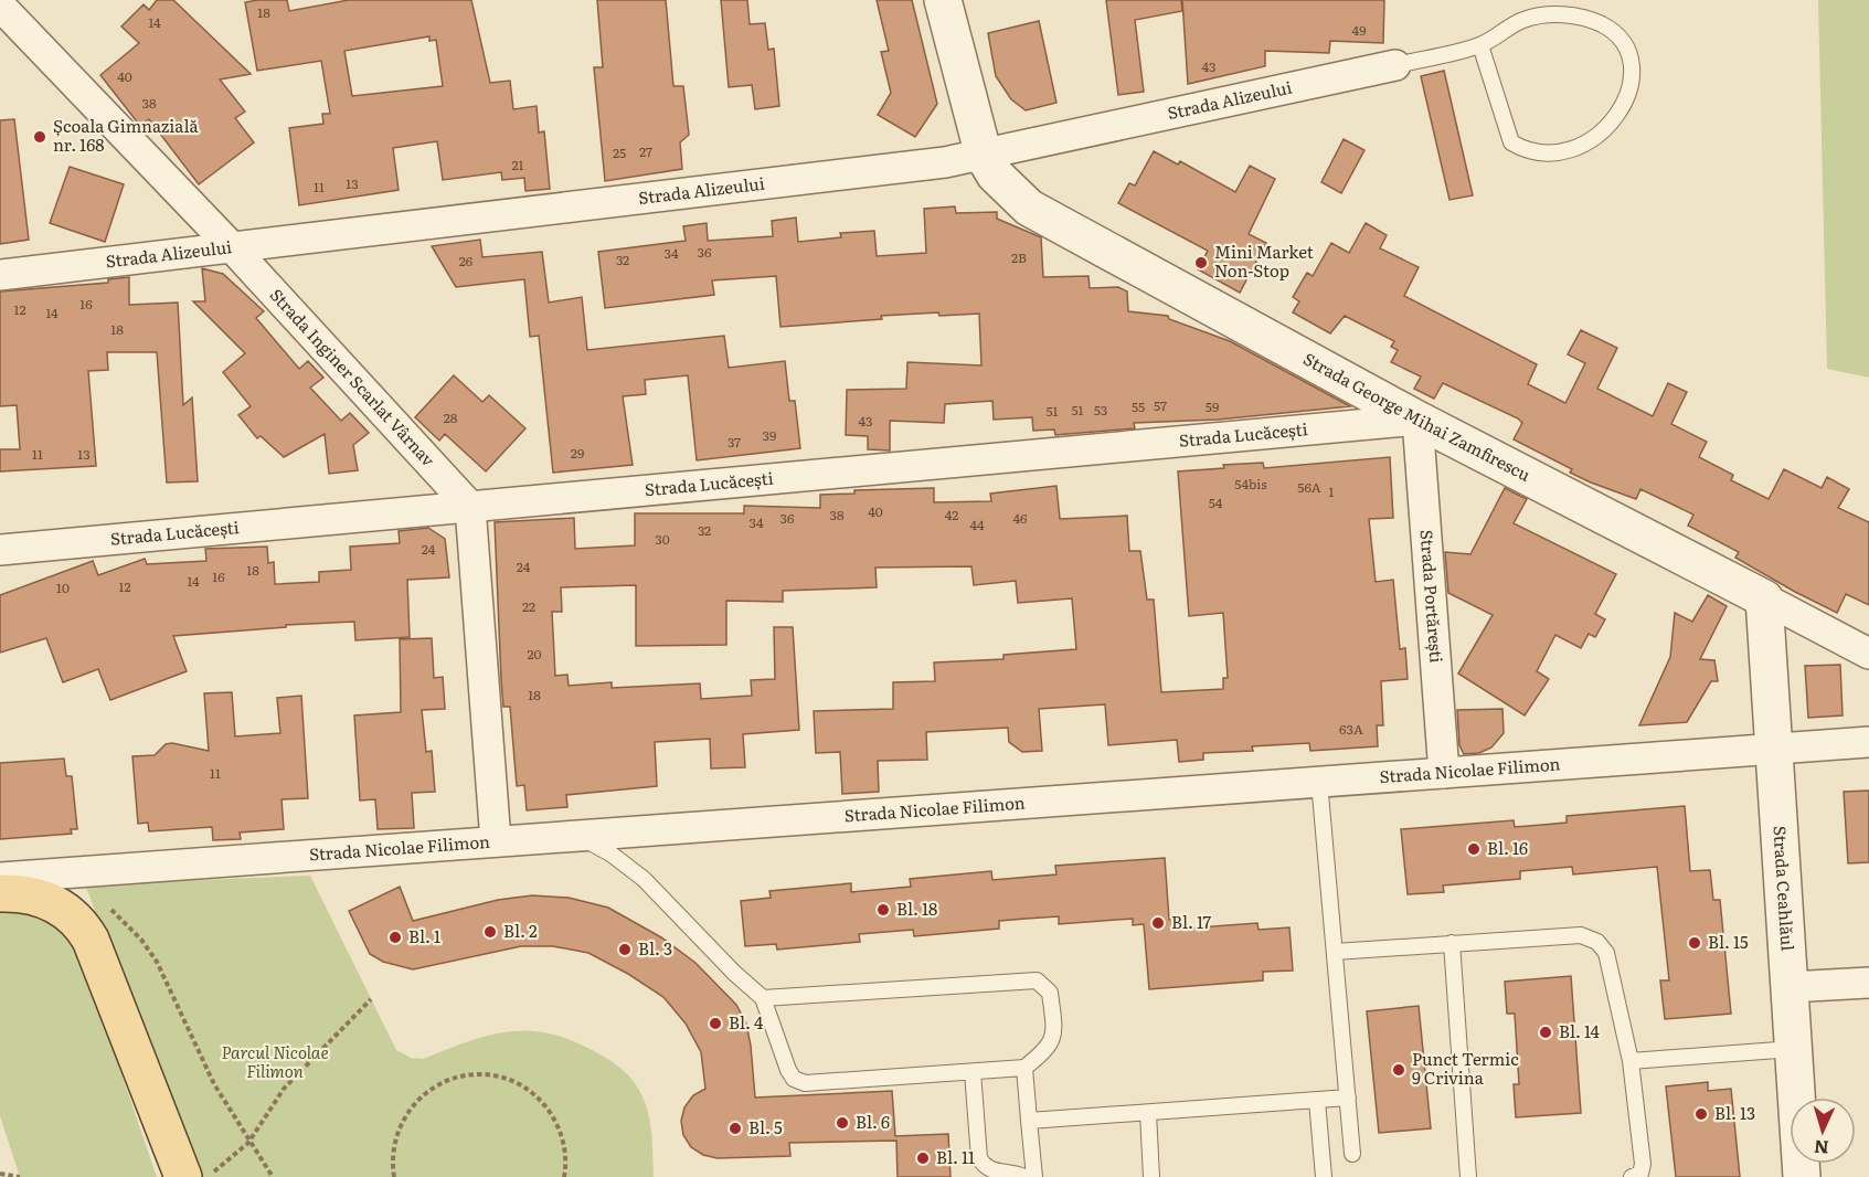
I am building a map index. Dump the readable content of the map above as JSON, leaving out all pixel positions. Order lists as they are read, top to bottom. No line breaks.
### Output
{"streets":{"street":["Strada Alizeului","Strada Inginer Scarlat Vârnav","Strada George Mihai Zamfirescu","Strada Lucăcești","Strada Portărești","Strada Nicolae Filimon","Strada Ceahlăul"]},"crossings":[["Strada Alizeului","Strada Inginer Scarlat Vârnav"],["Strada Alizeului","Strada George Mihai Zamfirescu"],["Strada Inginer Scarlat Vârnav","Strada Lucăcești"],["Strada George Mihai Zamfirescu","Strada Lucăcești"],["Strada George Mihai Zamfirescu","Strada Portărești"],["Strada George Mihai Zamfirescu","Strada Ceahlăul"],["Strada Lucăcești","Strada Portărești"],["Strada Portărești","Strada Nicolae Filimon"],["Strada Nicolae Filimon","Strada Ceahlăul"]],"parks":["Parcul Nicolae Filimon"],"places":["Școala Gimnazială nr. 168","Mini Market Non-Stop","Bl. 16","Bl. 18","Bl. 17","Bl. 2","Bl. 1","Bl. 15","Bl. 3","Bl. 4","Bl. 14","Punct Termic 9 Crivina","Bl. 13","Bl. 6","Bl. 5","Bl. 11"],"house_numbers":["18","14","49","43","40","38","27","25","21","13","11","36","34","2B","32","26","16","12","14","18","57","55","59","51","53","51","28","43","39","37","29","11","13","54bis","56A","1","54","40","38","42","36","46","34","44","32","30","24","24","18","16","14","12","10","22","20","18","63A","11"],"north":"bottom"}
